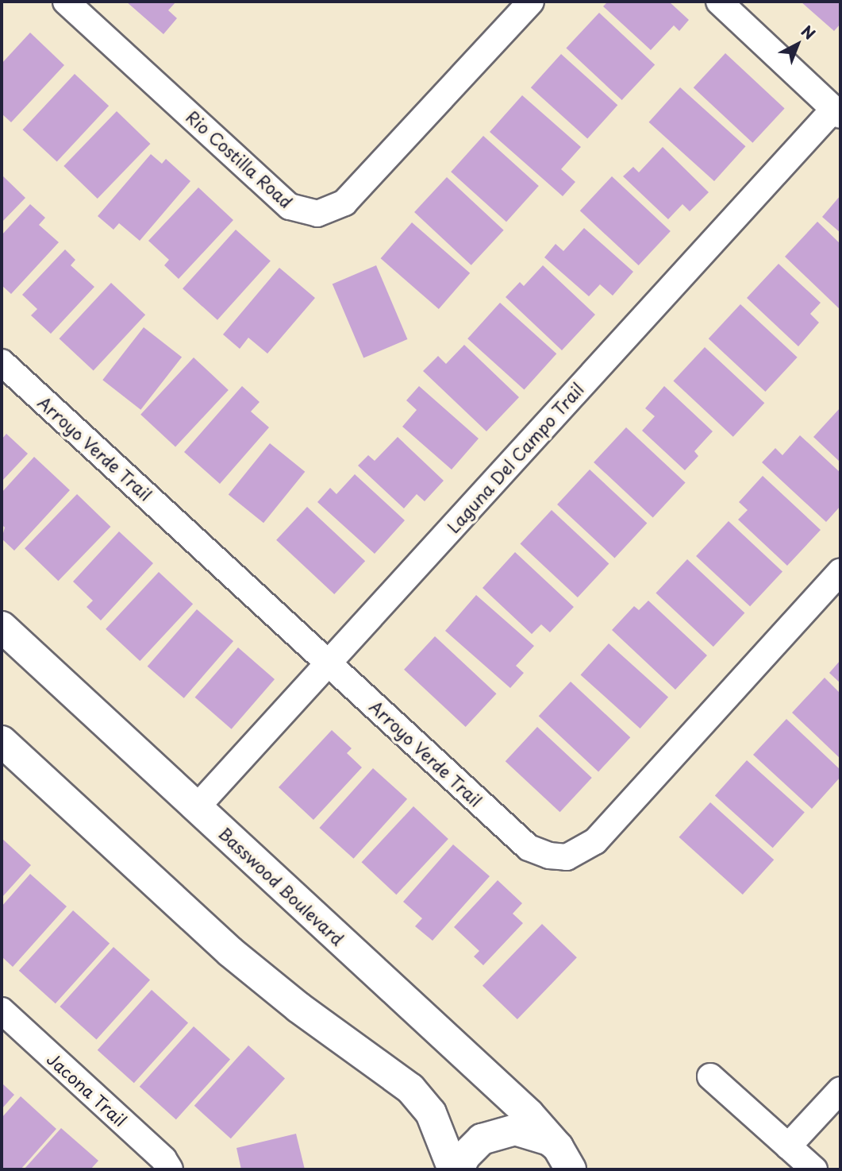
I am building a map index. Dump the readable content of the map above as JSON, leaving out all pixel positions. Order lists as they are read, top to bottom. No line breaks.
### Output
{"streets":{"main road":["Basswood Boulevard"],"street":["Rio Costilla Road","Arroyo Verde Trail","Laguna Del Campo Trail","Jacona Trail"]},"crossings":[["Arroyo Verde Trail","Laguna Del Campo Trail"],["Laguna Del Campo Trail","Basswood Boulevard"]],"north":"top right"}
